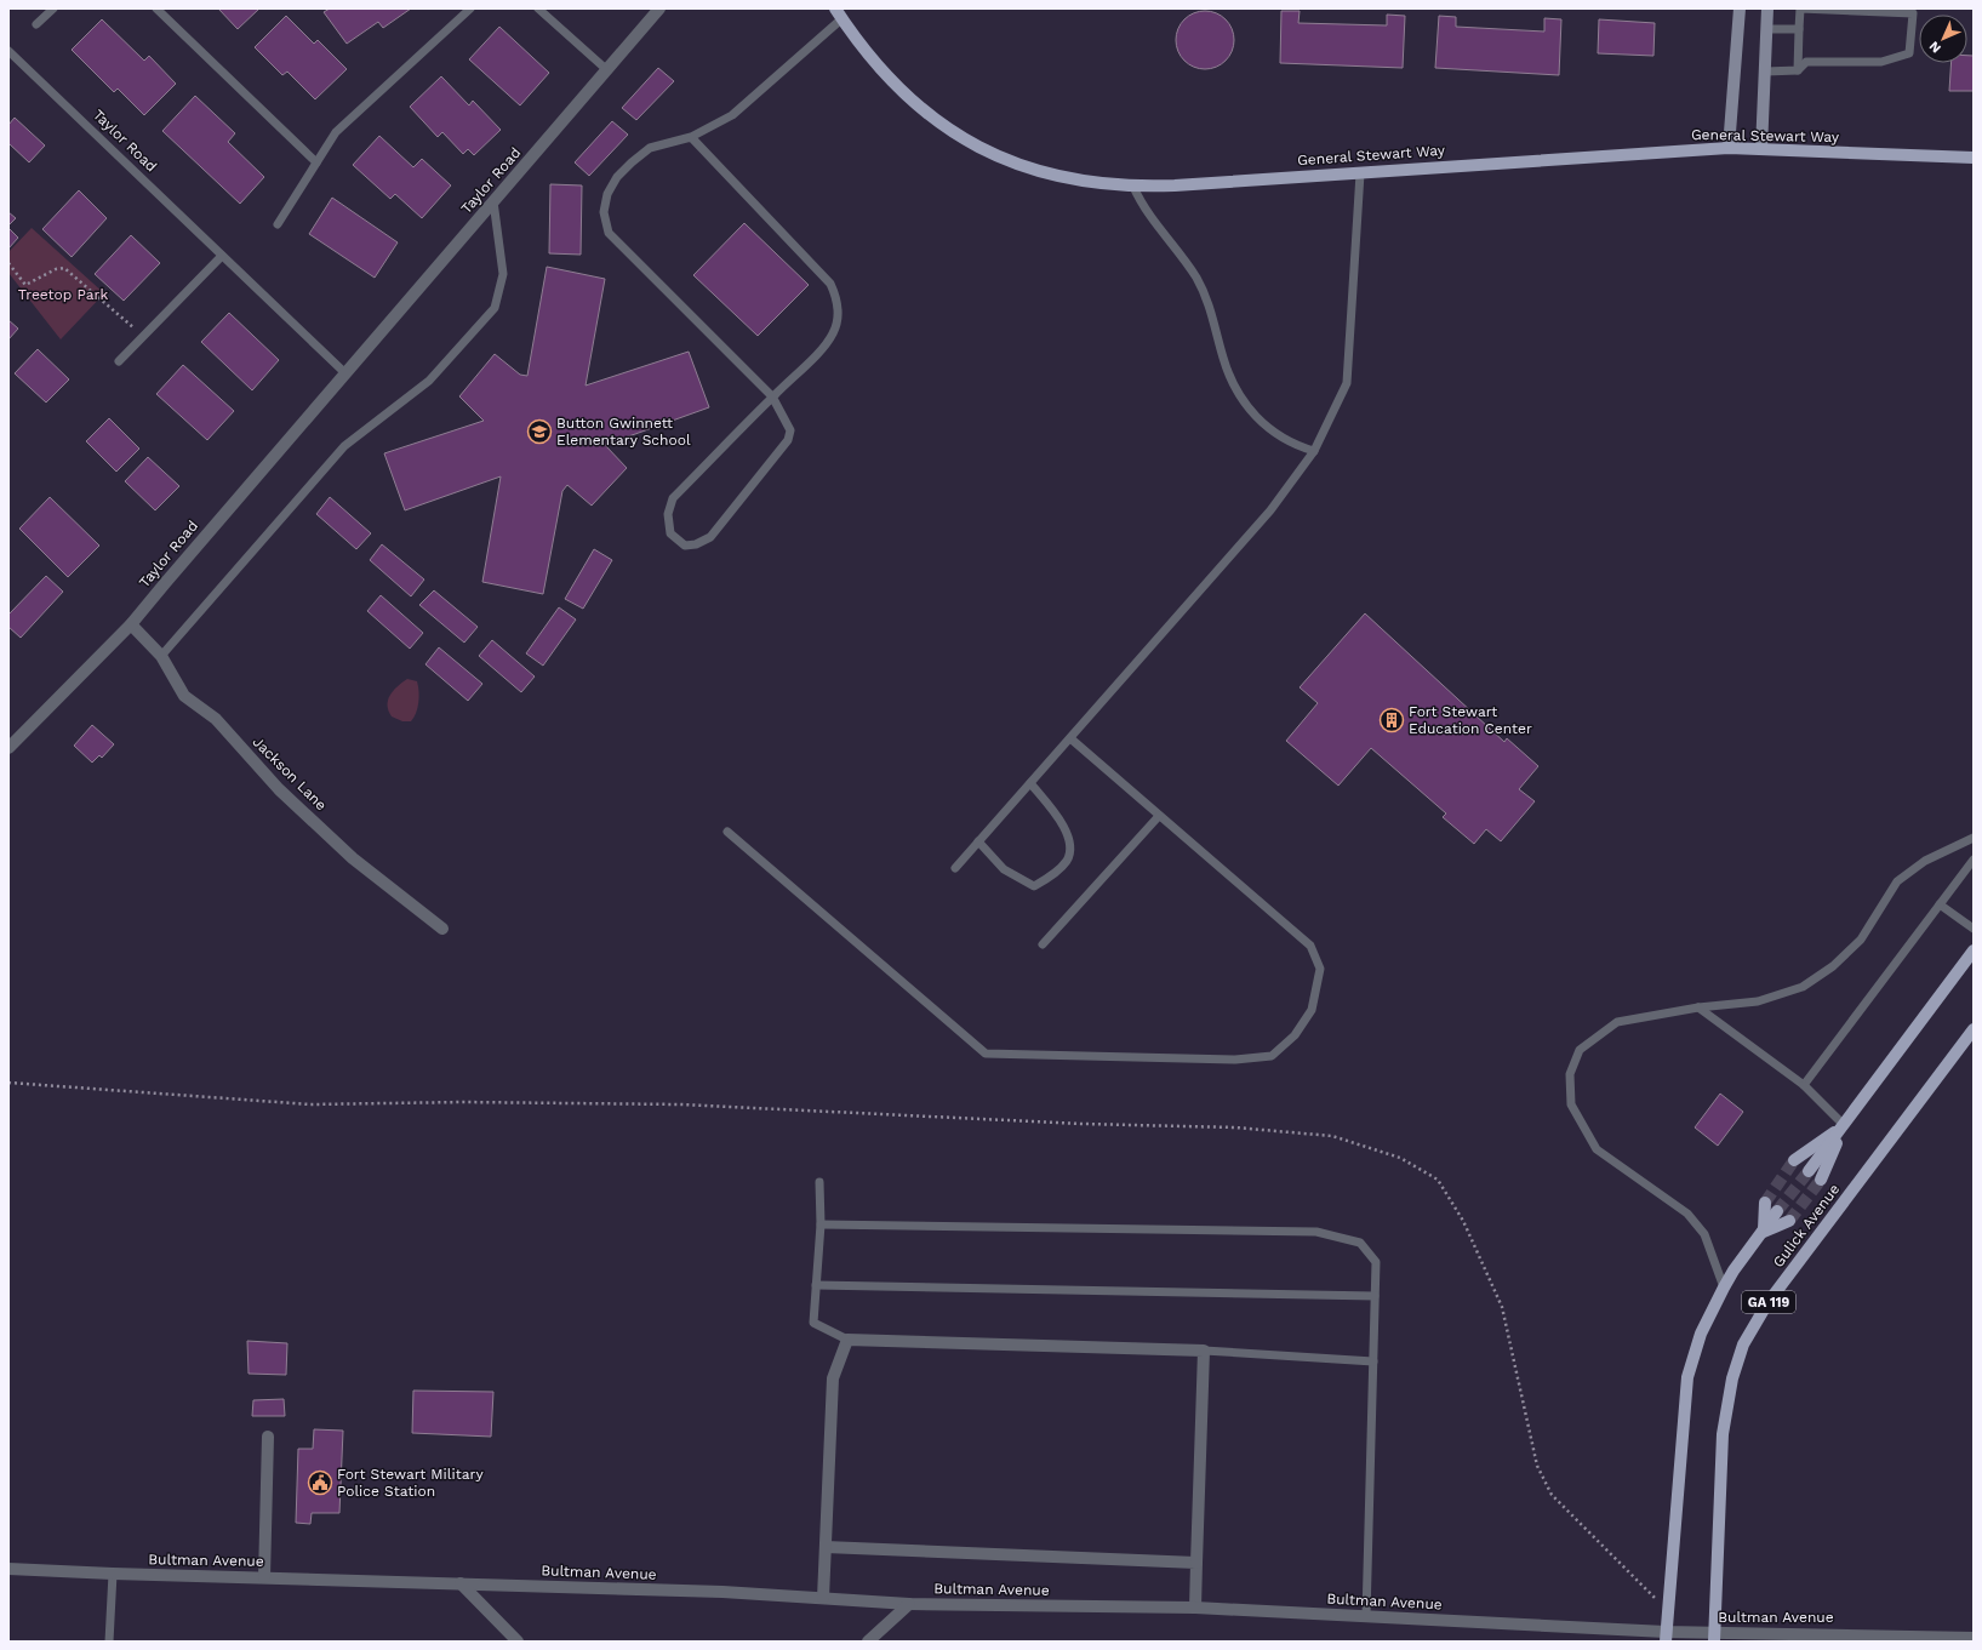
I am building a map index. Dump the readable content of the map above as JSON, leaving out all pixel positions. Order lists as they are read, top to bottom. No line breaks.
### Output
{"streets":{"main road":["General Stewart Way","Gulick Avenue","GA 119"],"street":["Taylor Road","Jackson Lane","Bultman Avenue"]},"crossings":[["Taylor Road","Jackson Lane"],["Gulick Avenue","Bultman Avenue"],["GA 119","Bultman Avenue"]],"parks":["Treetop Park"],"places":{"school or university":["Button Gwinnett Elementary School"],"building":["Fort Stewart Education Center"],"public building":["Fort Stewart Military Police Station"]},"north":"bottom left"}
